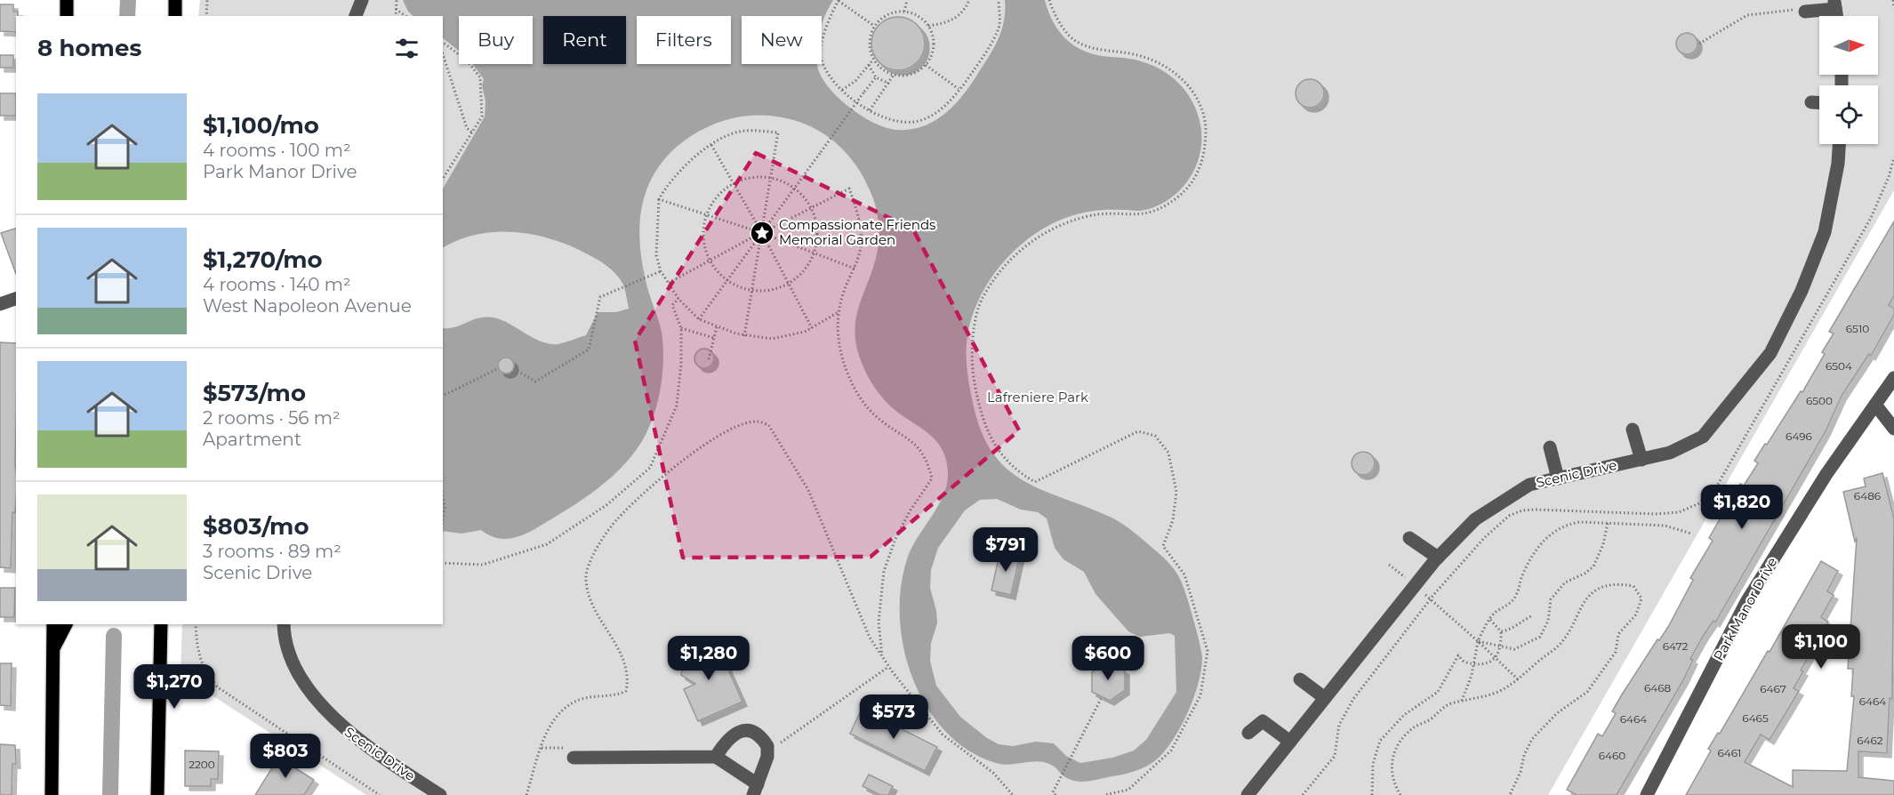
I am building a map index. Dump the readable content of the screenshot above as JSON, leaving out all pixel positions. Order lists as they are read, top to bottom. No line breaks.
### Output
{"streets":{"street":["Scenic Drive","Park Manor Drive"]},"parks":["Lafreniere Park"],"places":{"place":["Compassionate Friends Memorial Garden"]},"house_numbers":["6510","6504","6500","6496","6486","6472","6468","6467","6464","6465","6464","6462","6461","6460","2200"],"north":"right","page":{"chip":["Buy","Rent","Filters","New"],"heading":"8 homes","list":[{"name":"$1,100/mo","note":"4 rooms · 100 m² · Park Manor Drive"},{"name":"$1,270/mo","note":"4 rooms · 140 m² · West Napoleon Avenue"},{"name":"$573/mo","note":"2 rooms · 56 m² · Apartment"},{"name":"$803/mo","note":"3 rooms · 89 m² · Scenic Drive"}],"price":["$1,820","$791","$1,100","$1,280","$600","$1,270","$573","$803"]}}
